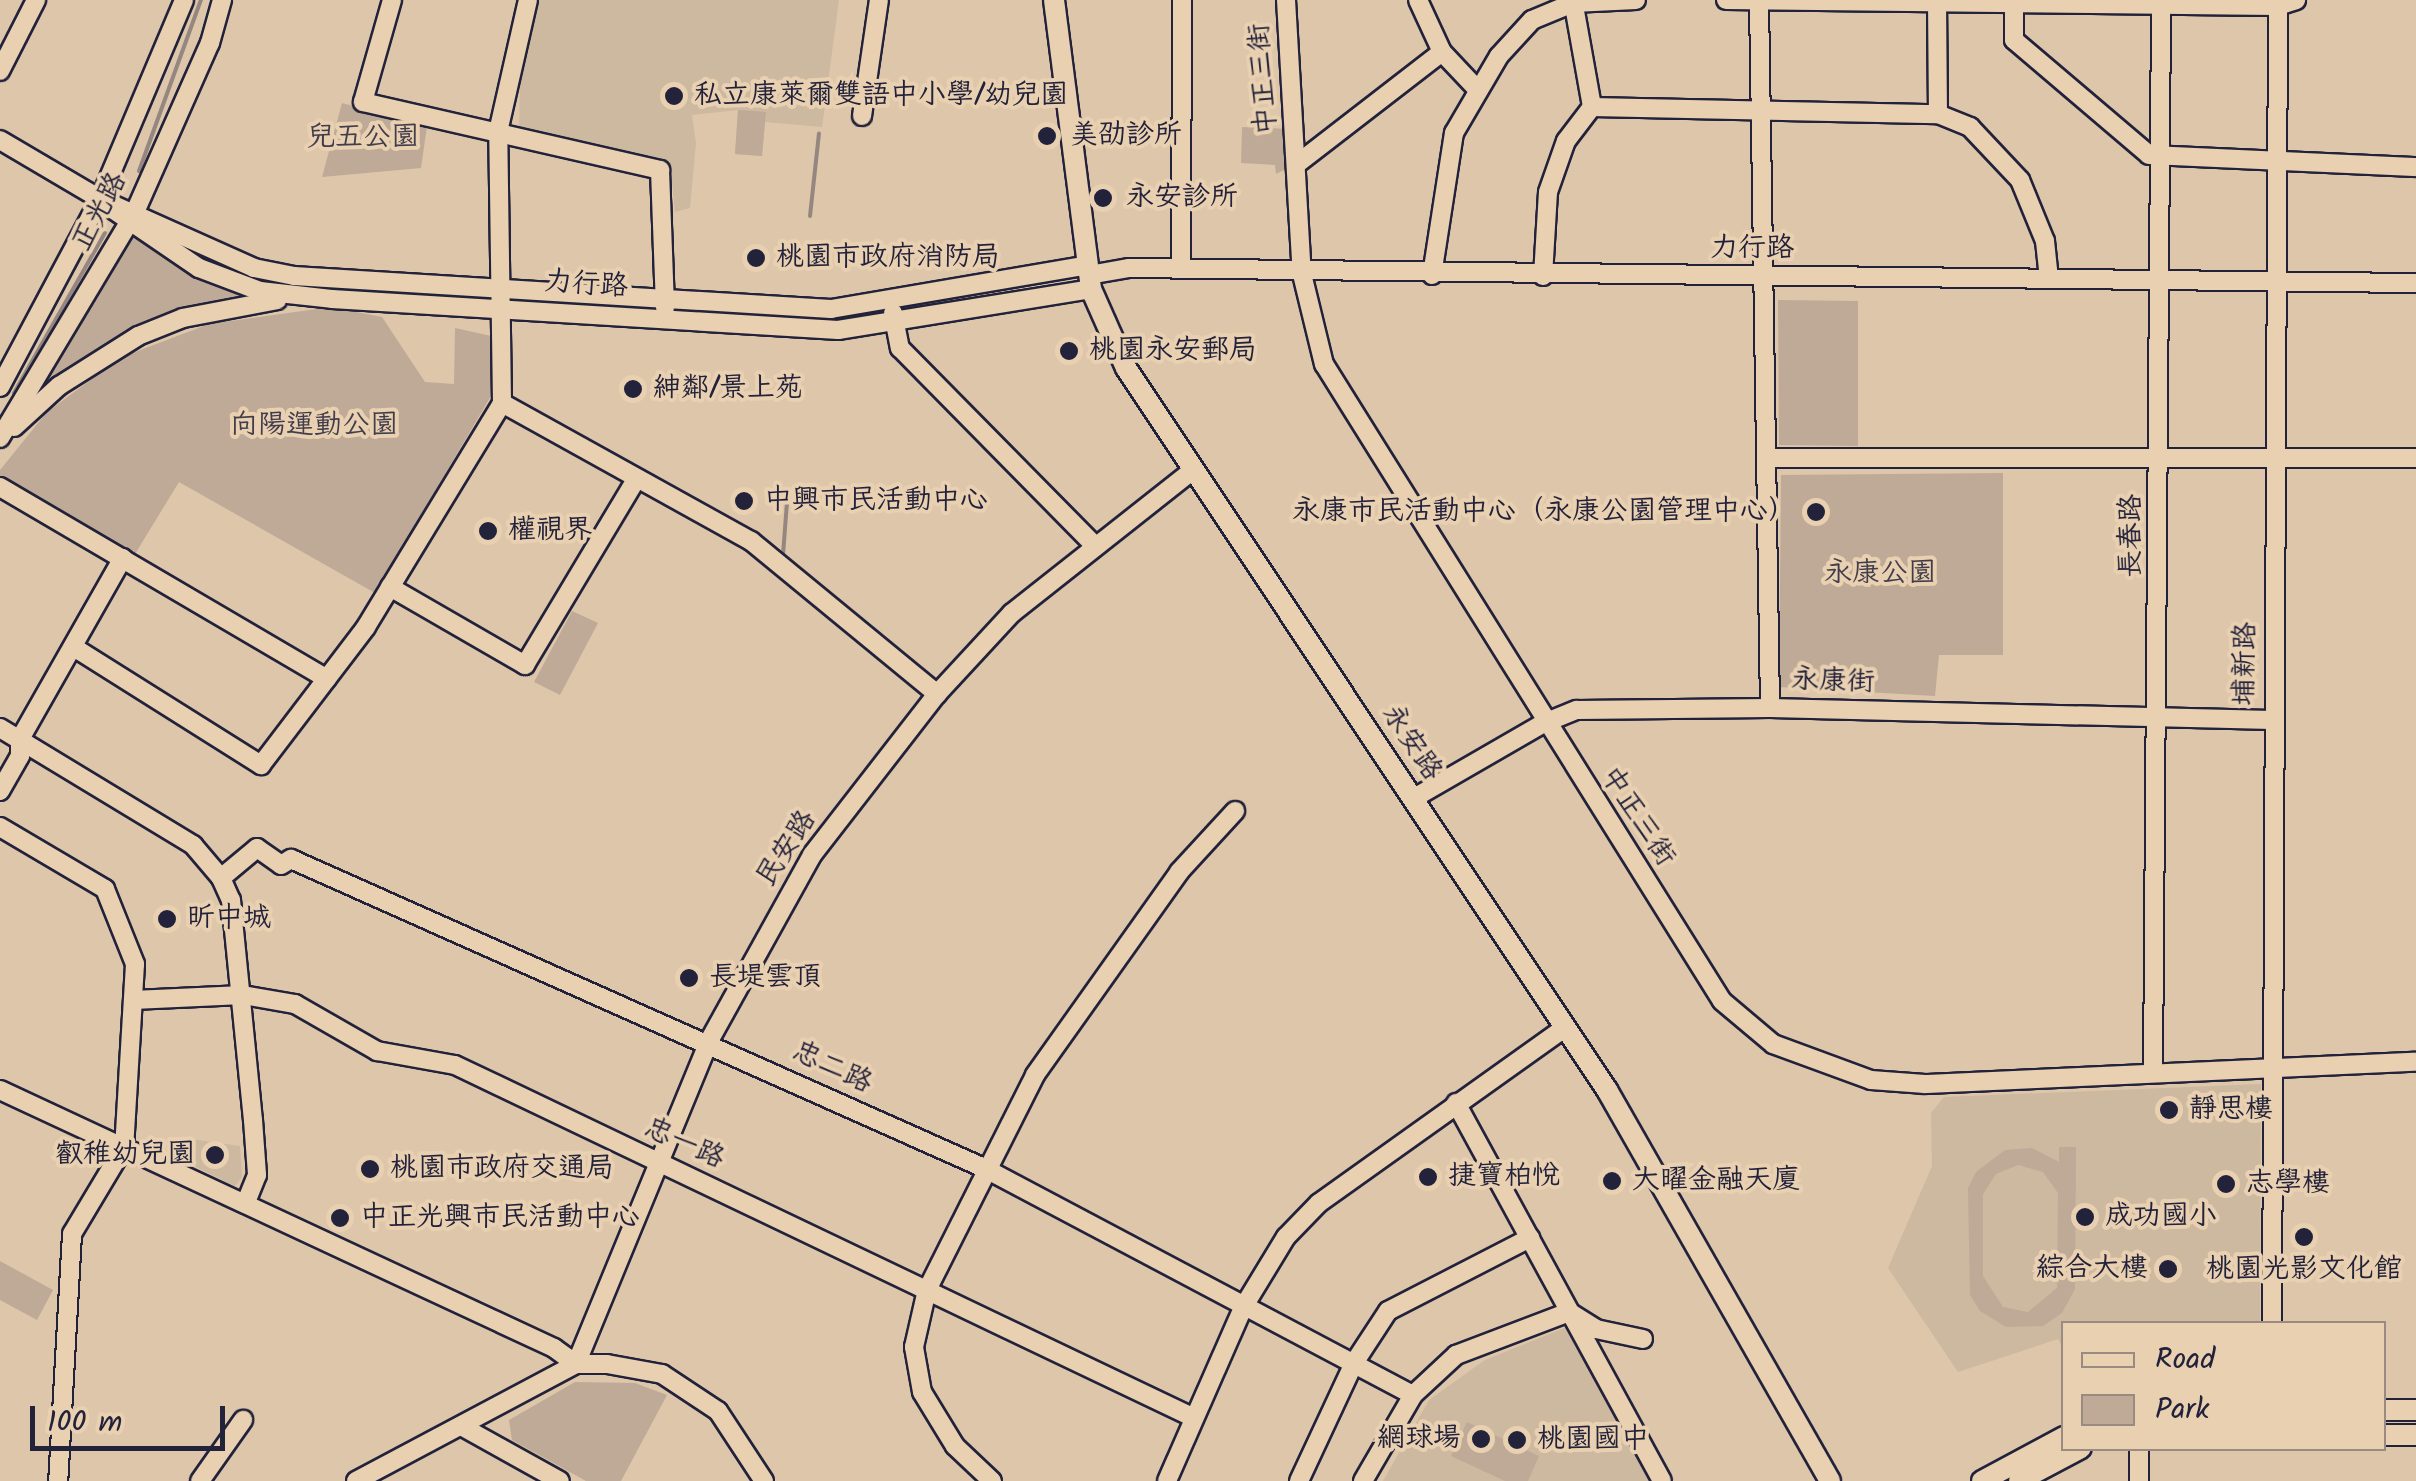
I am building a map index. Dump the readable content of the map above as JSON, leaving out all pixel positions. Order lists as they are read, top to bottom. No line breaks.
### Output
{"streets":{"main road":["永安路"],"street":["中正三街","正光路","力行路","長春路","埔新路","永康街","民安路","忠二路","忠一路"]},"crossings":[["中正三街","力行路"],["中正三街","長春路"],["中正三街","埔新路"],["中正三街","永康街"],["正光路","力行路"],["力行路","長春路"],["力行路","埔新路"],["力行路","永安路"],["長春路","永康街"],["埔新路","永康街"],["永康街","永安路"],["永安路","民安路"],["民安路","忠二路"],["民安路","忠一路"]],"parks":["兒五公園","向陽運動公園","永康公園"],"places":["私立康萊爾雙語中小學/幼兒園","美劭診所","永安診所","桃園市政府消防局","桃園永安郵局","紳鄰/景上苑","中興市民活動中心","永康市民活動中心（永康公園管理中心）","權視界","昕中城","長堤雲頂","靜思樓","叡稚幼兒園","桃園市政府交通局","捷寶柏悅","大曜金融天廈","志學樓","成功國小","中正光興市民活動中心","桃園光影文化館","綜合大樓","網球場","桃園國中"],"legend":["Road","Park"],"scale_bar":"100 m"}
